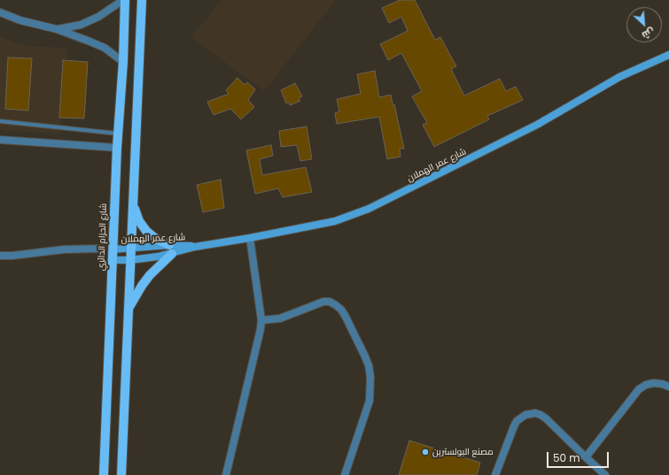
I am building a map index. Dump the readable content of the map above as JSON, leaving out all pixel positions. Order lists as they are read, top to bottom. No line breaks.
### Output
{"streets":{"main road":["شارع الحزام الدائري"],"street":["شارع عمر الهملان"]},"crossings":[["شارع عمر الهملان","شارع الحزام الدائري"]],"places":["مصنع البولسترين"],"scale_bar":"50 m","north":"bottom right"}
